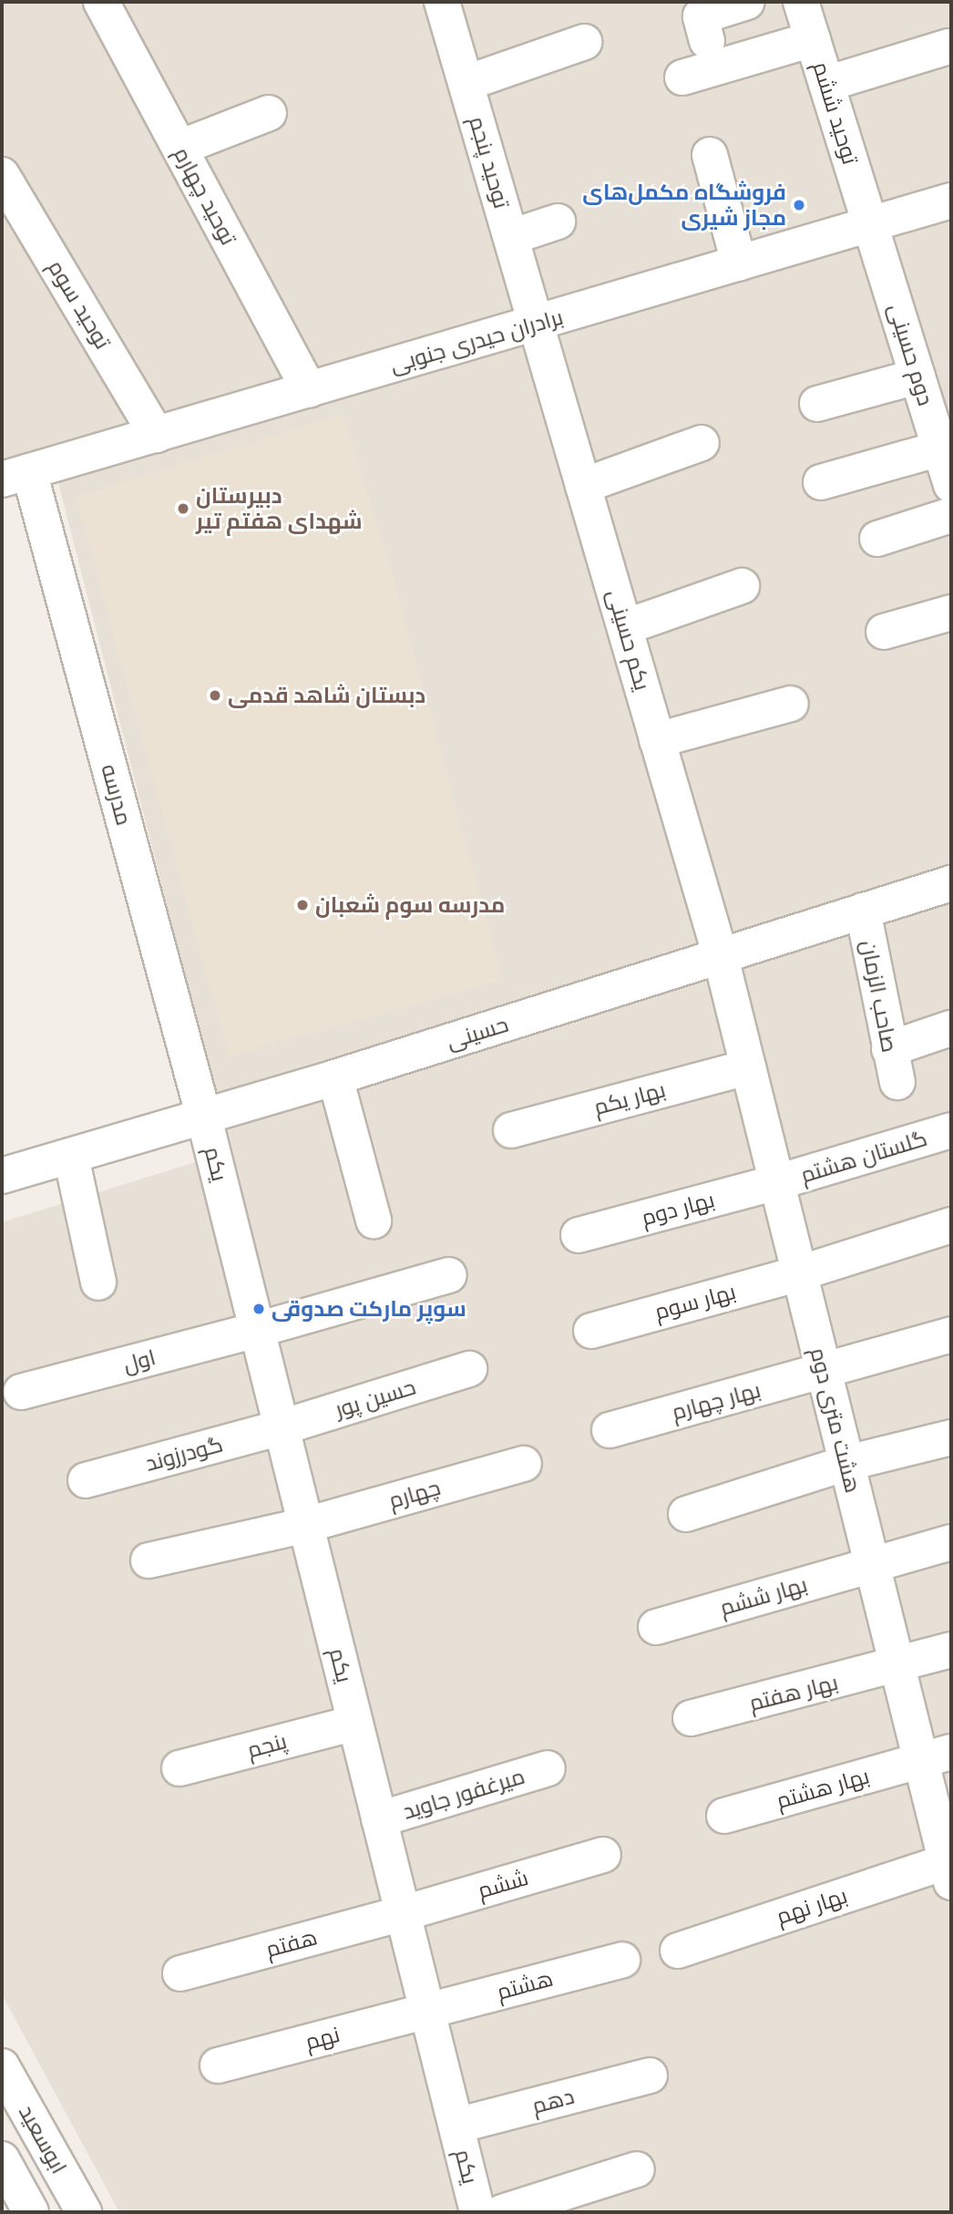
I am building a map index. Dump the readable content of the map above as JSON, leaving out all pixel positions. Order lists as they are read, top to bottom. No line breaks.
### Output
{"streets":{"street":["توحید ششم","توحید پنجم","توحید چهارم","توحید سوم","برادران حیدری جنوبی","دوم حسینی","یکم حسینی","مدرسه","صاحب الزمان","حسینی","بهار یکم","گلستان هشتم","یکم","بهار دوم","بهار سوم","اول","حسین پور","بهار چهارم","هشت متری دوم","گودرزوند","چهارم","بهار ششم","بهار هفتم","پنجم","بهار هشتم","میرغفور جاوید","ششم","بهار نهم","هفتم","هشتم","نهم","دهم","ابوسعید"]},"crossings":[["توحید ششم","برادران حیدری جنوبی"],["توحید ششم","دوم حسینی"],["توحید پنجم","برادران حیدری جنوبی"],["توحید پنجم","یکم حسینی"],["توحید چهارم","برادران حیدری جنوبی"],["توحید سوم","برادران حیدری جنوبی"],["برادران حیدری جنوبی","دوم حسینی"],["برادران حیدری جنوبی","یکم حسینی"],["برادران حیدری جنوبی","مدرسه"],["یکم حسینی","حسینی"],["یکم حسینی","هشت متری دوم"],["مدرسه","حسینی"],["مدرسه","یکم"],["صاحب الزمان","حسینی"],["حسینی","یکم"],["حسینی","هشت متری دوم"],["بهار یکم","هشت متری دوم"],["گلستان هشتم","بهار دوم"],["گلستان هشتم","هشت متری دوم"],["یکم","اول"],["یکم","حسین پور"],["یکم","گودرزوند"],["یکم","چهارم"],["یکم","پنجم"],["یکم","میرغفور جاوید"],["یکم","ششم"],["یکم","هفتم"],["یکم","هشتم"],["یکم","نهم"],["یکم","دهم"],["بهار دوم","هشت متری دوم"],["بهار سوم","هشت متری دوم"],["حسین پور","گودرزوند"],["بهار چهارم","هشت متری دوم"],["هشت متری دوم","بهار ششم"],["هشت متری دوم","بهار هفتم"],["هشت متری دوم","بهار هشتم"],["هشت متری دوم","بهار نهم"],["ششم","هفتم"],["هشتم","نهم"]],"places":["فروشگاه مکمل‌های مجاز شیری","دبیرستان شهدای هفتم تیر","دبستان شاهد قدمی","مدرسه سوم شعبان","سوپر مارکت صدوقی"]}
